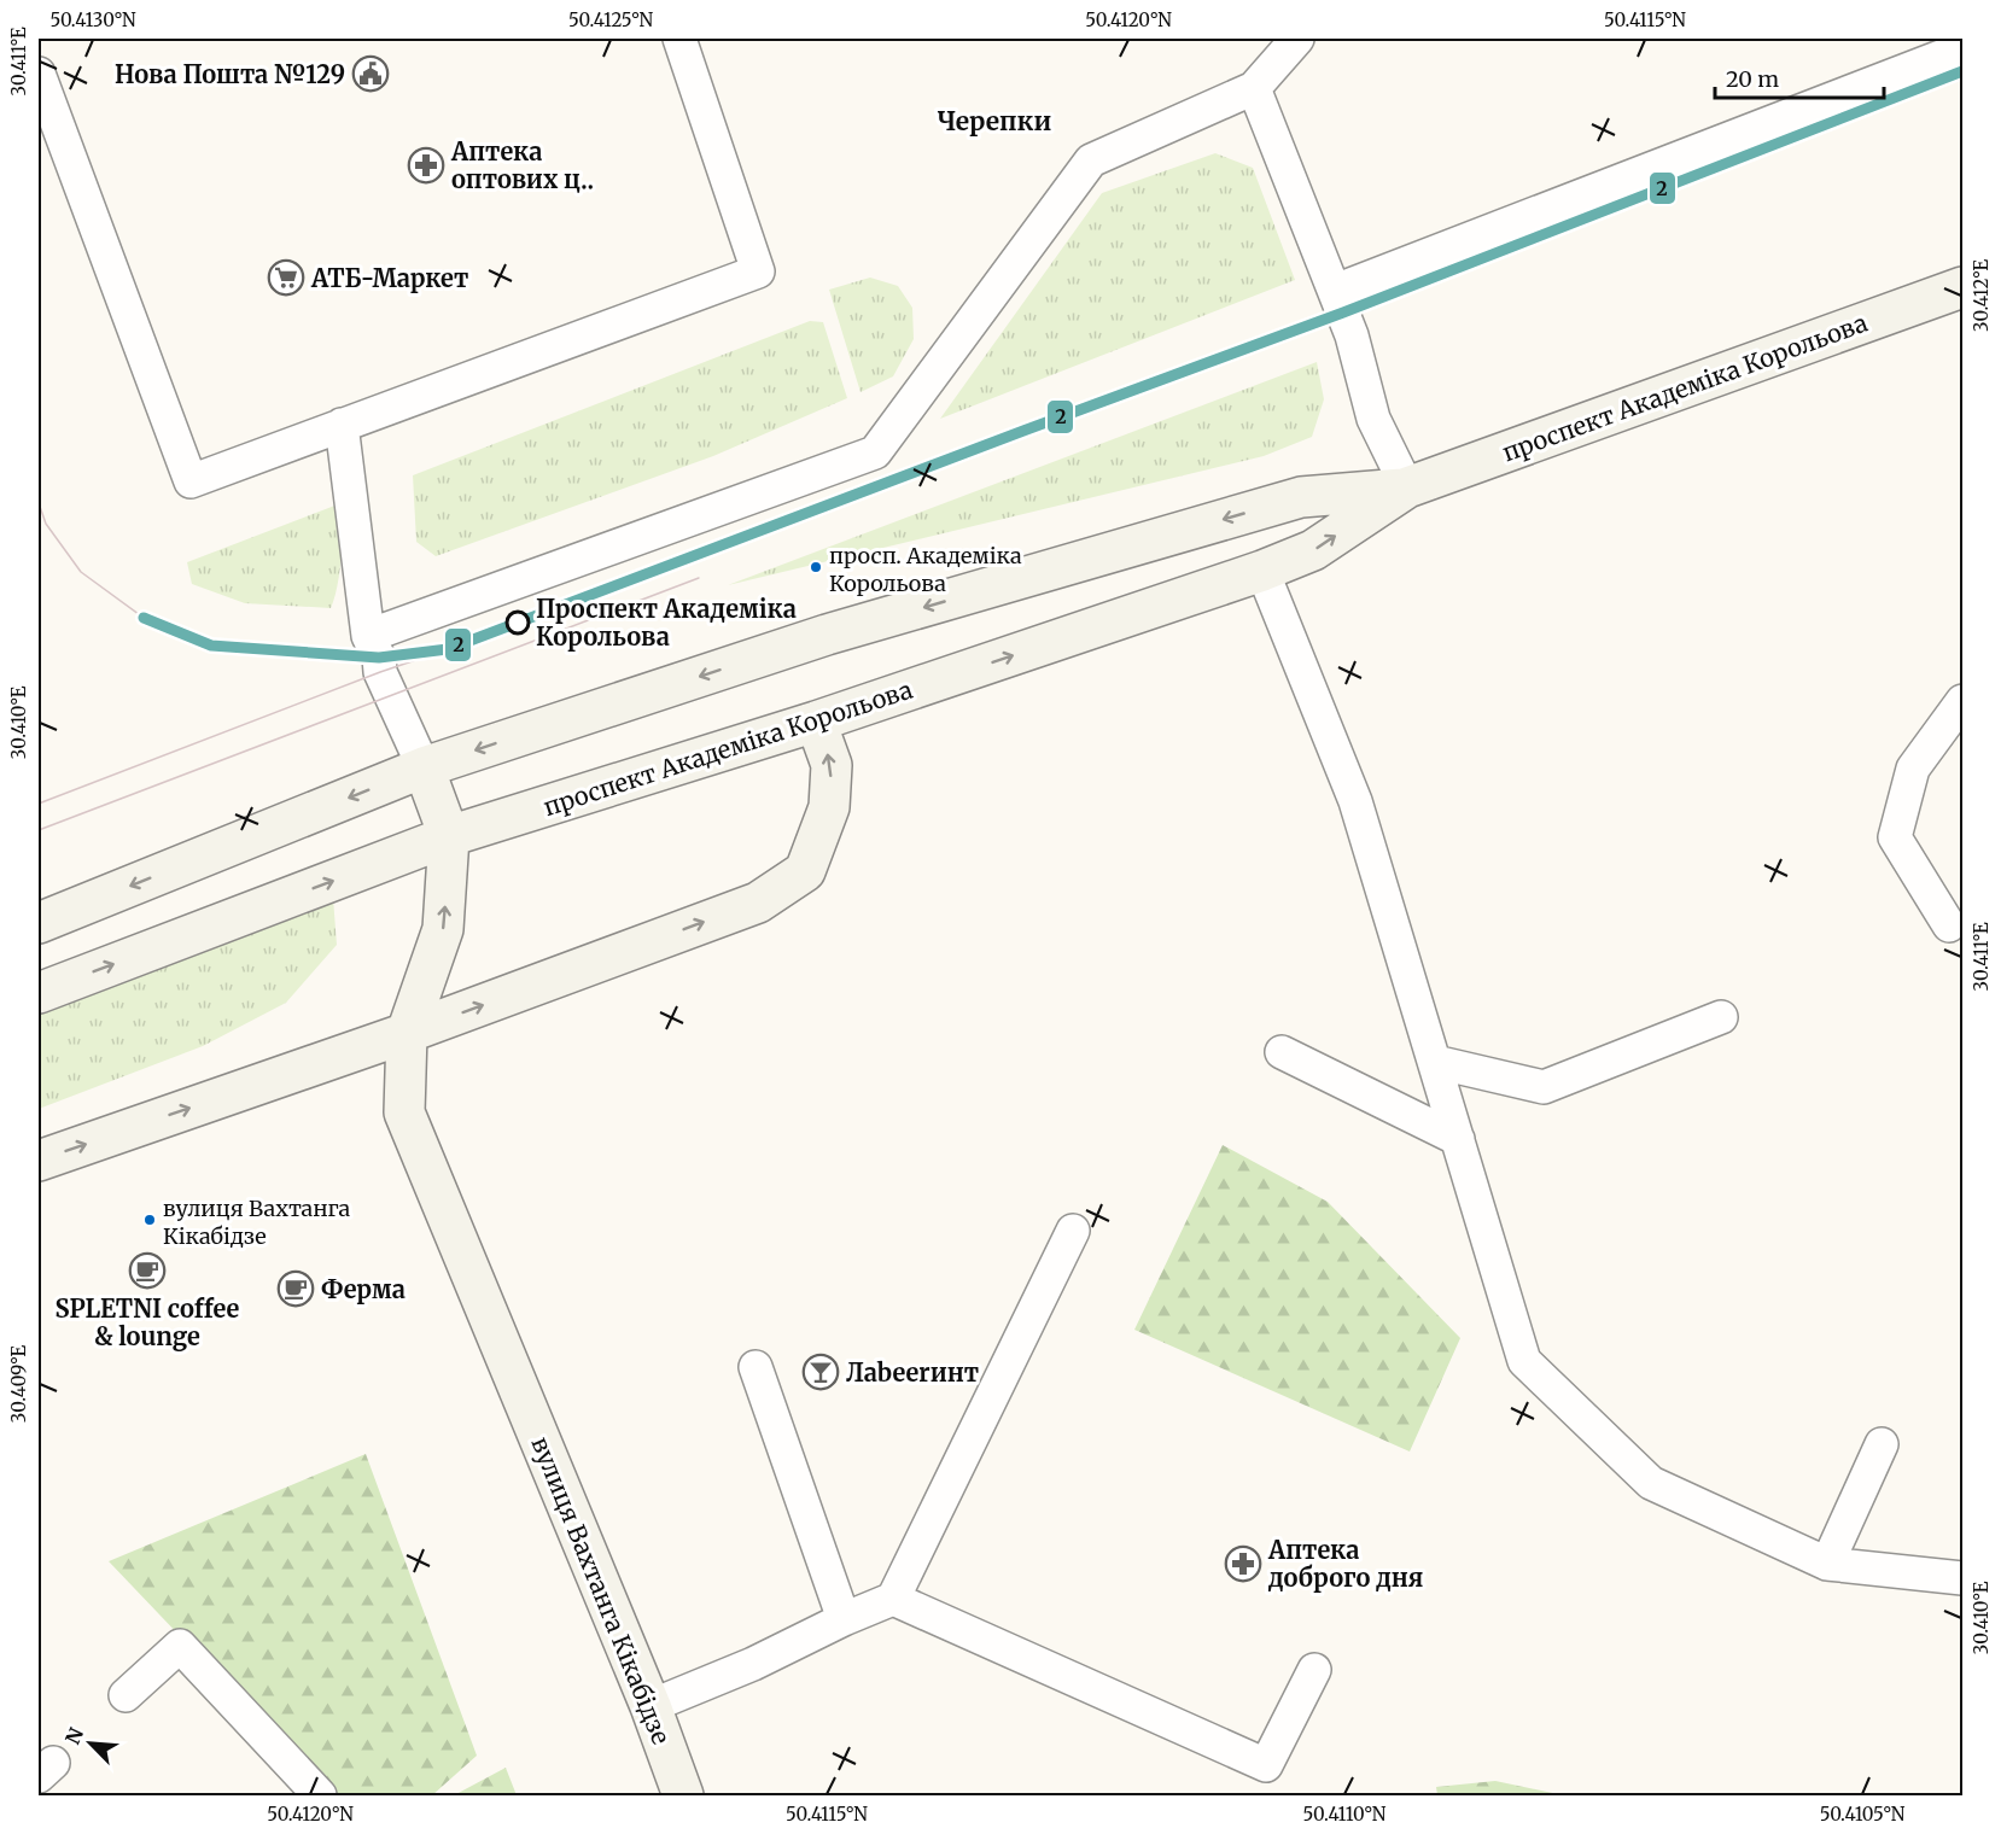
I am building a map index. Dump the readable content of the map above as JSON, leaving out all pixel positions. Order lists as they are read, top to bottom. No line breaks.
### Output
{"streets":{"main road":["проспект Академіка Корольова","вулиця Вахтанга Кікабідзе"]},"crossings":[["проспект Академіка Корольова","вулиця Вахтанга Кікабідзе"]],"districts":["Черепки"],"places":{"public building":["Нова Пошта №129"],"pharmacy":["Аптека оптових ц‥","Аптека доброго дня"],"supermarket":["АТБ-Маркет"],"other":["просп. Академіка Корольова","Проспект Академіка Корольова","вулиця Вахтанга Кікабідзе"],"cafe":["SPLETNI coffee & lounge","Ферма"],"bar":["Лаbeerинт"]},"lines":["transit line 2"],"scale_bar":"20 m","north":"top left","coordinates":["50.4130°N","50.4125°N","50.4120°N","50.4115°N","30.411°E","30.412°E","30.410°E","30.409°E","50.4110°N","50.4105°N"]}
